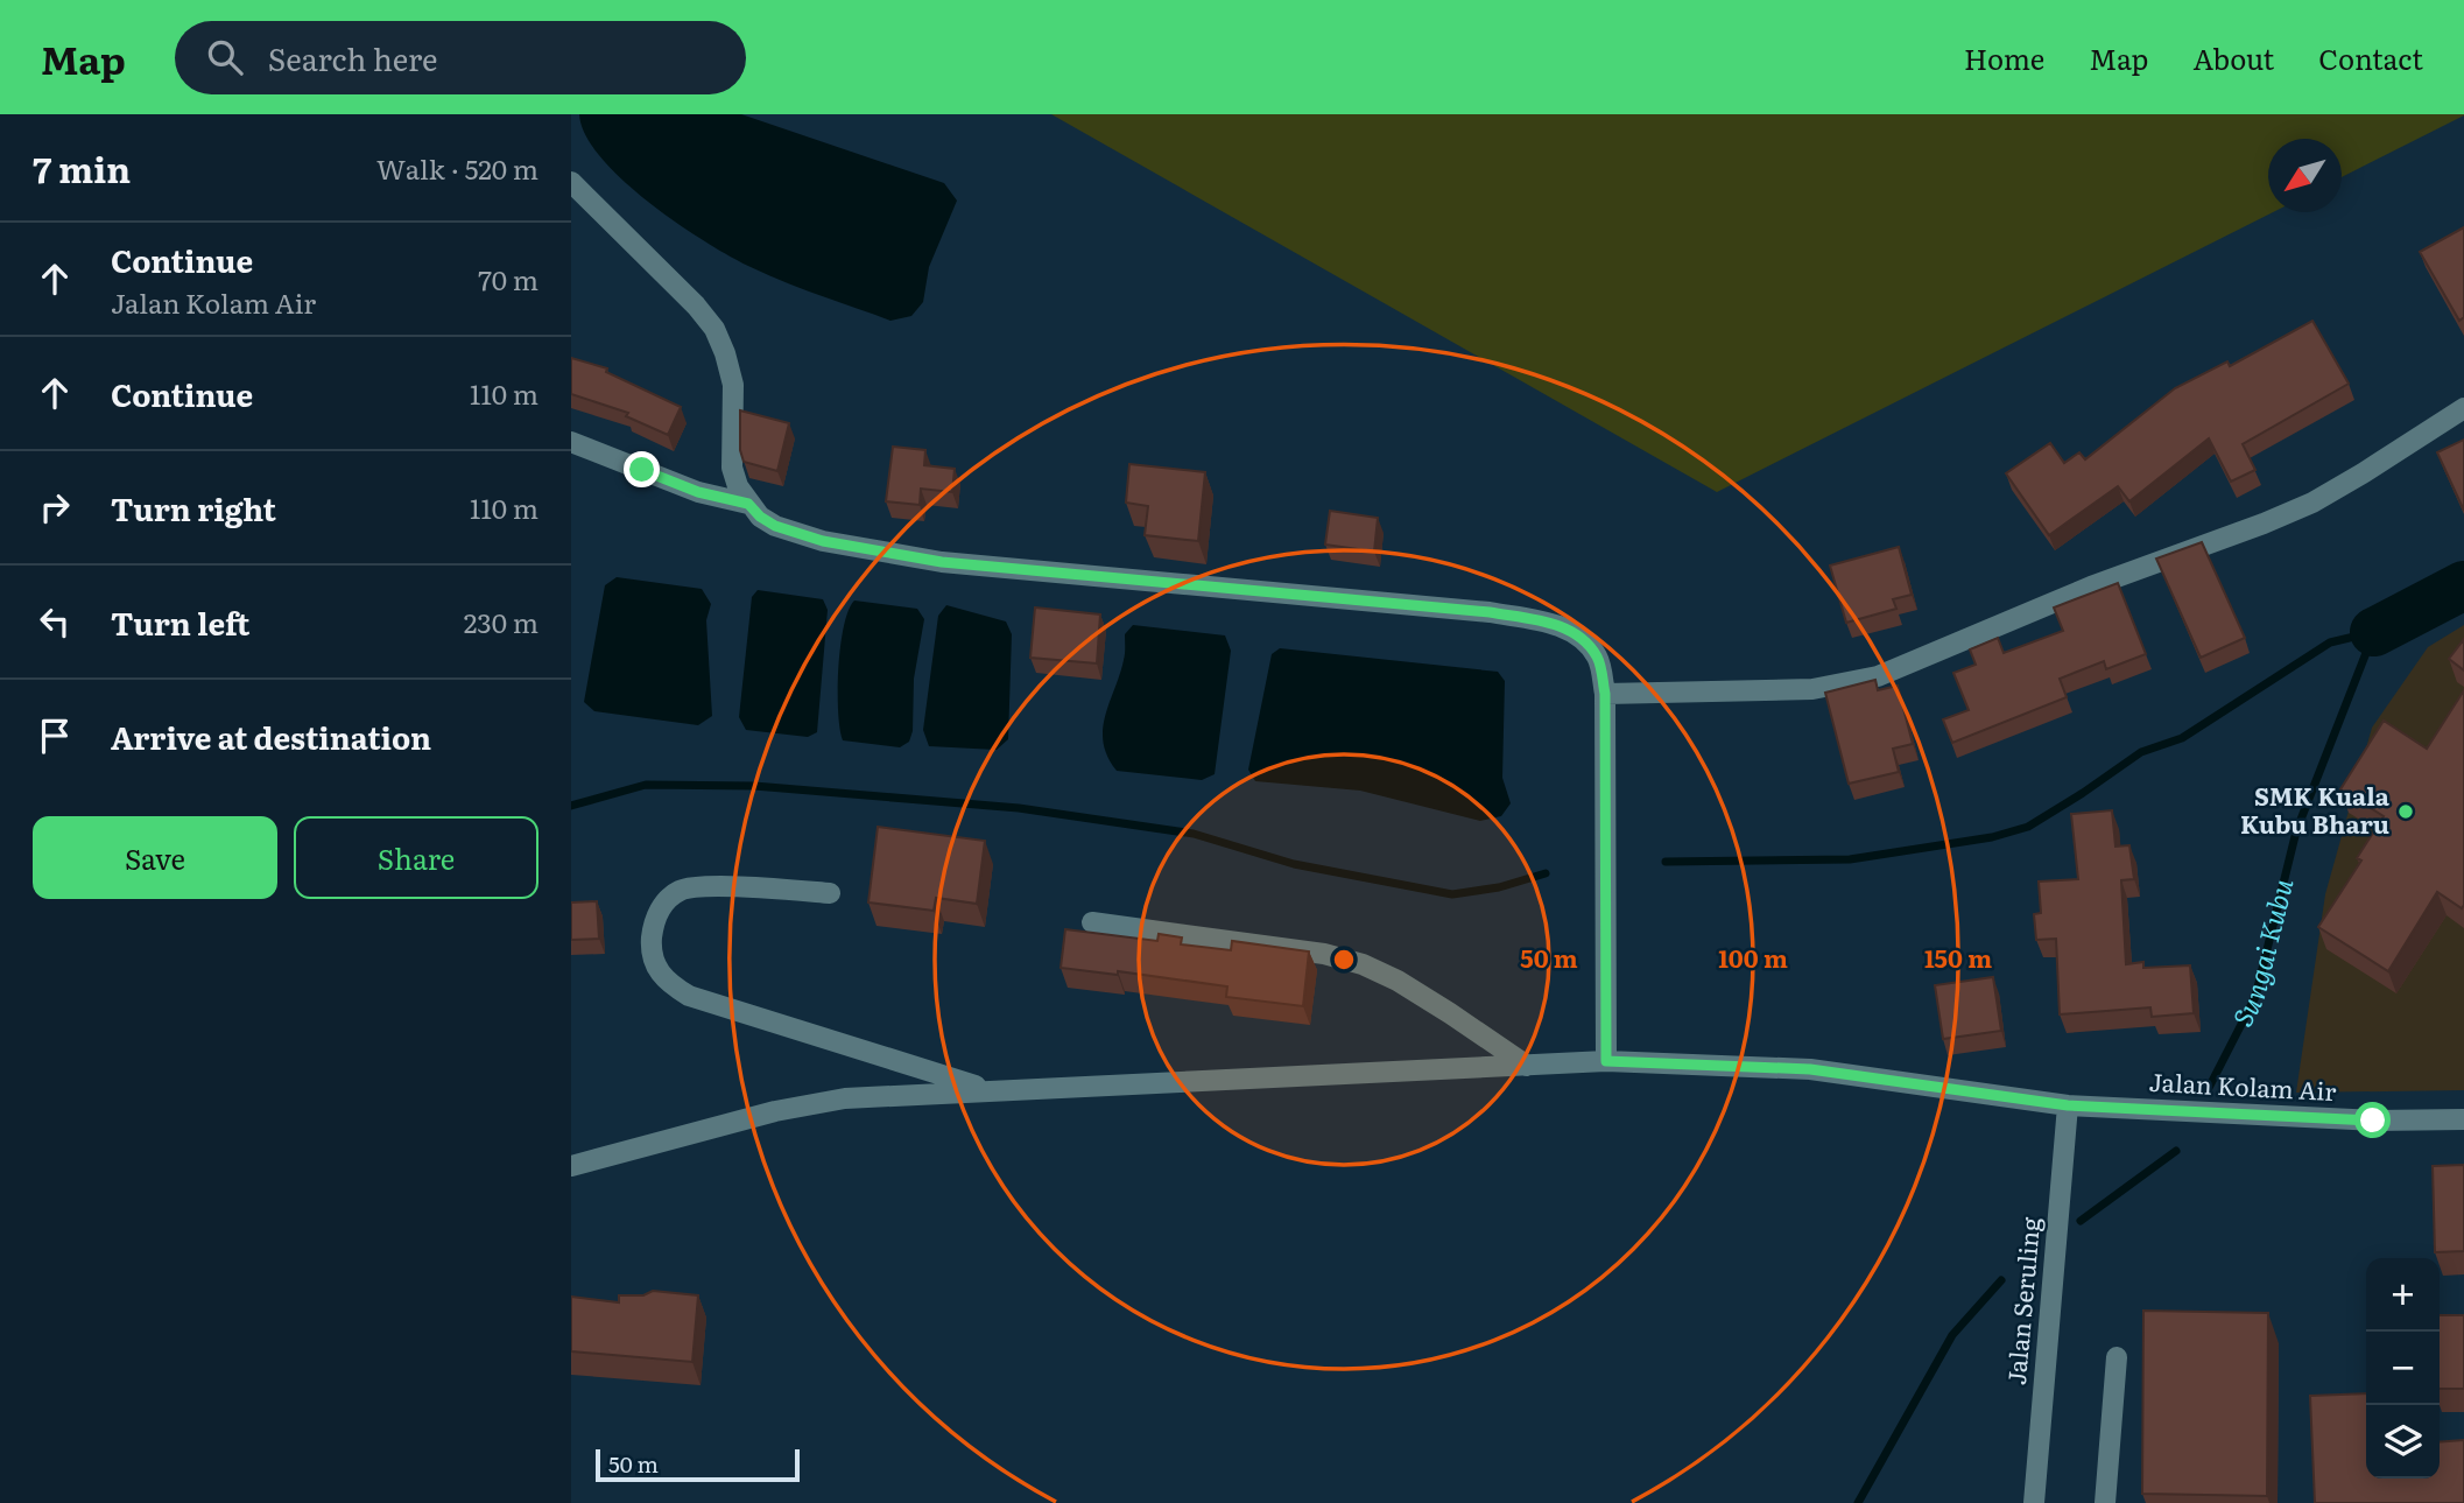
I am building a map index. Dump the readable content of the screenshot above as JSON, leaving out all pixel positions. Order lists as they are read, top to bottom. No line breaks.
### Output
{"streets":{"street":["Jalan Kolam Air","Jalan Seruling"]},"crossings":[["Jalan Kolam Air","Jalan Seruling"]],"water":["Sungai Kubu"],"places":["SMK Kuala Kubu Bharu"],"scale_bar":"50 m","north":"bottom left","page":{"header":"Map","search":"Search here","nav":["Home","Map","About","Contact"],"heading":["7 min","Walk · 520 m"],"list":[["Continue","Jalan Kolam Air","70 m"],["Continue","110 m"],["Turn right","110 m"],["Turn left","230 m"],"Arrive at destination"],"buttons":["Save","Share"],"map_buttons":["+","−"],"scale":"50 m"},"rings":["50 m","100 m","150 m"]}
